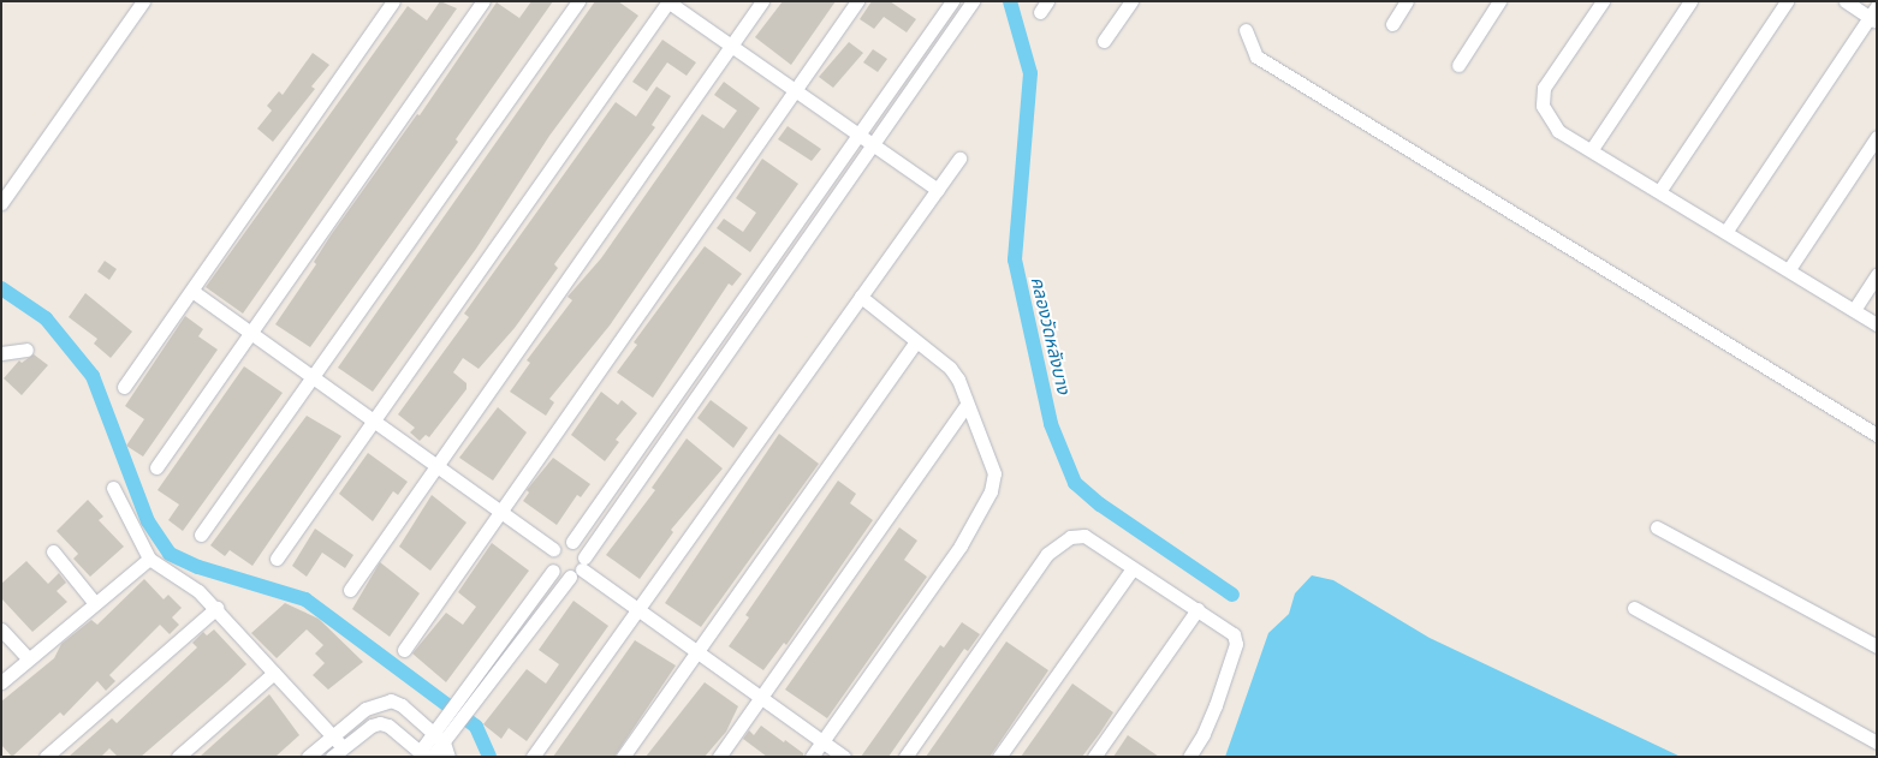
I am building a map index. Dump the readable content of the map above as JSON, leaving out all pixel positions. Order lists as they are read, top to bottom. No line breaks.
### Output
{"water":["คลองวัดหลังบาง"]}
